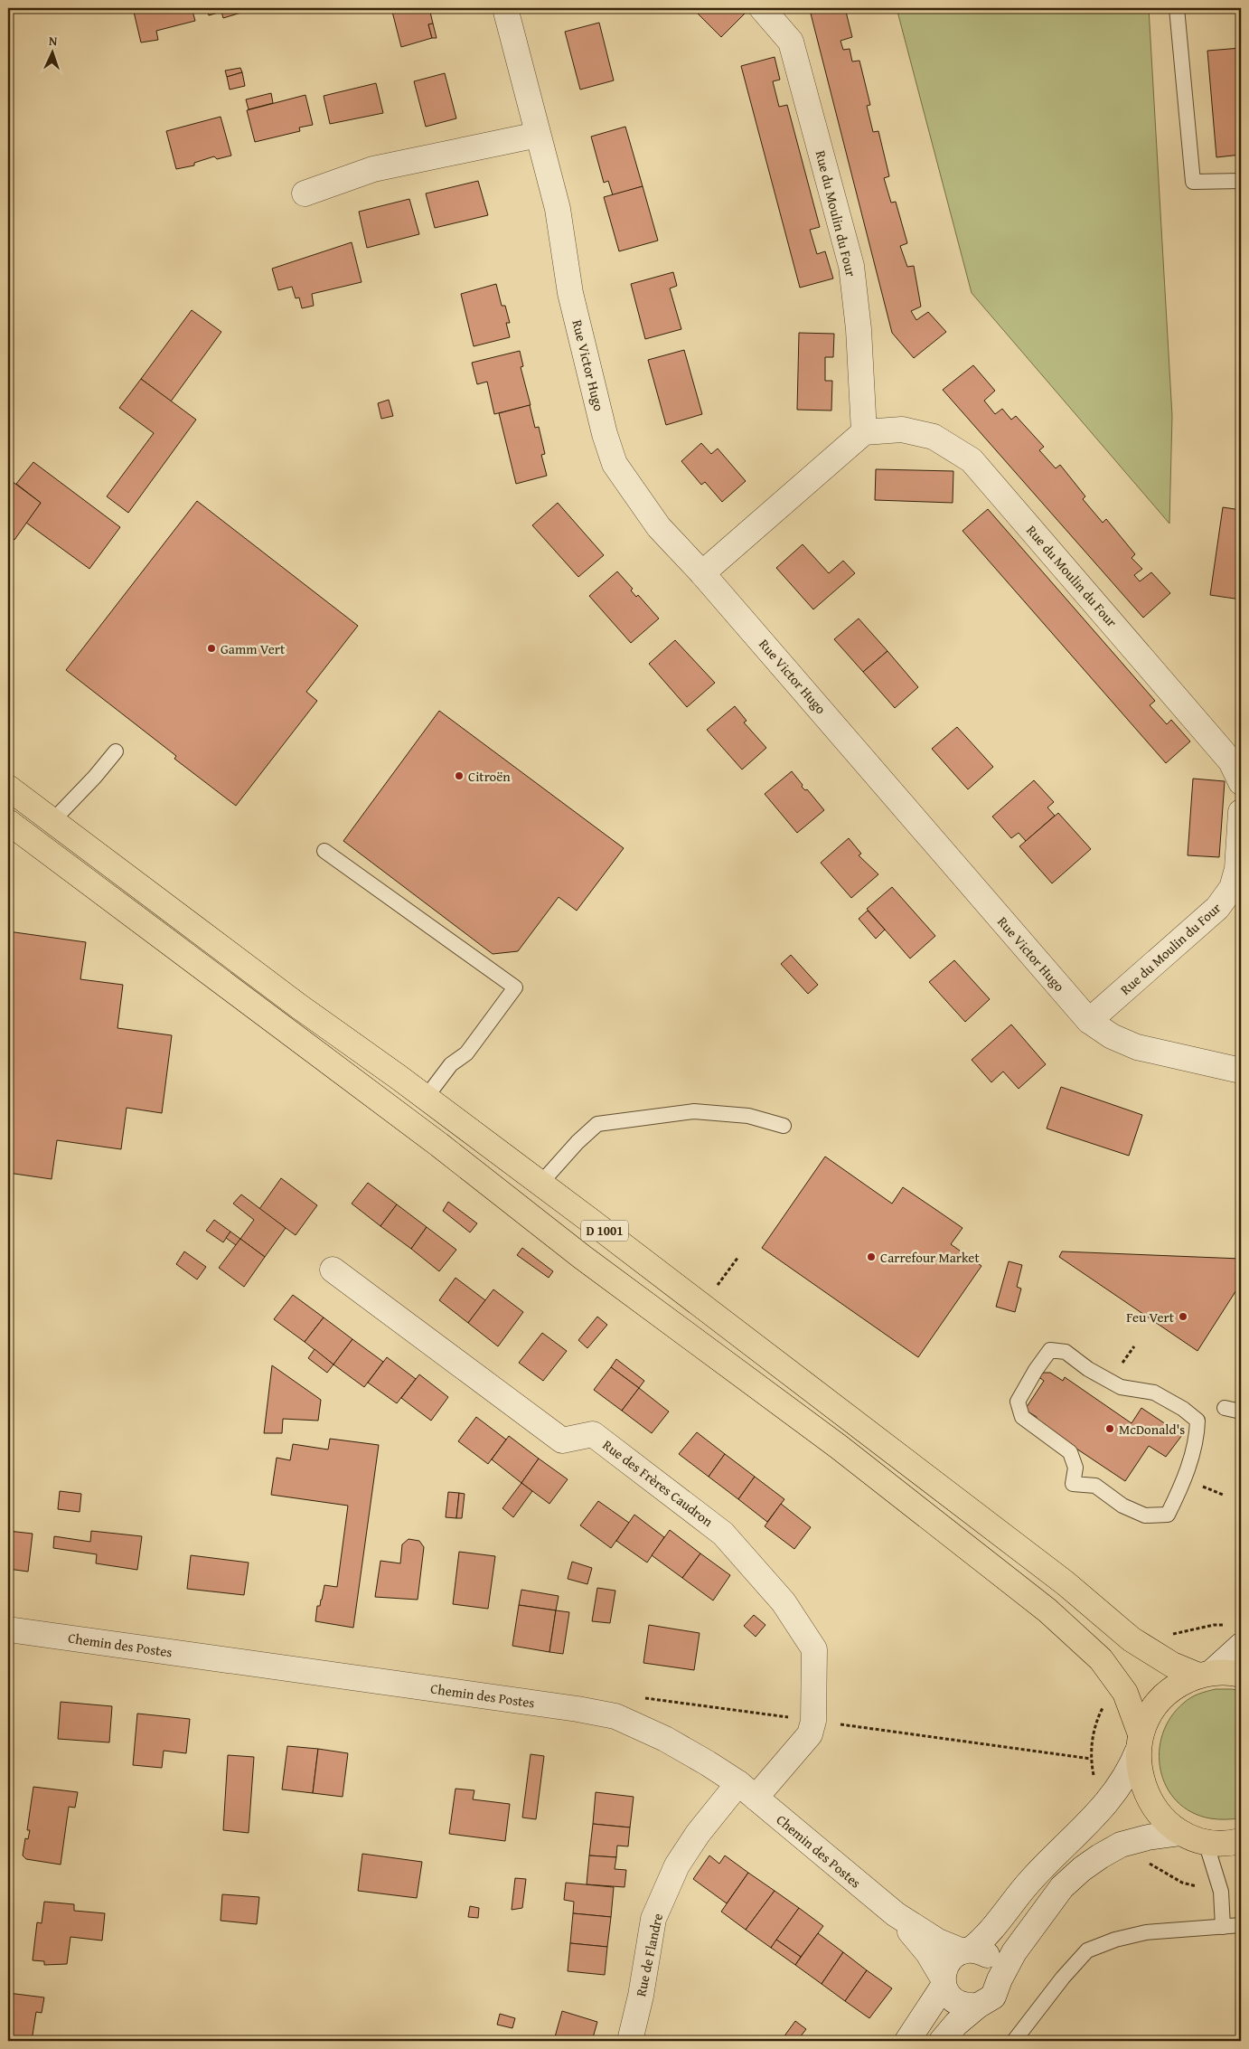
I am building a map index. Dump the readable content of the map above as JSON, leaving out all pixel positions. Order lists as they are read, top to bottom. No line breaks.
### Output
{"streets":{"main road":["D 1001"],"street":["Rue du Moulin du Four","Rue Victor Hugo","Rue des Frères Caudron","Chemin des Postes","Rue de Flandre"]},"crossings":[["Rue du Moulin du Four","Rue Victor Hugo"],["Rue des Frères Caudron","Chemin des Postes"],["Rue des Frères Caudron","Rue de Flandre"],["Chemin des Postes","Rue de Flandre"]],"places":["Gamm Vert","Citroën","Carrefour Market","Feu Vert","McDonald's"],"north":"top"}
